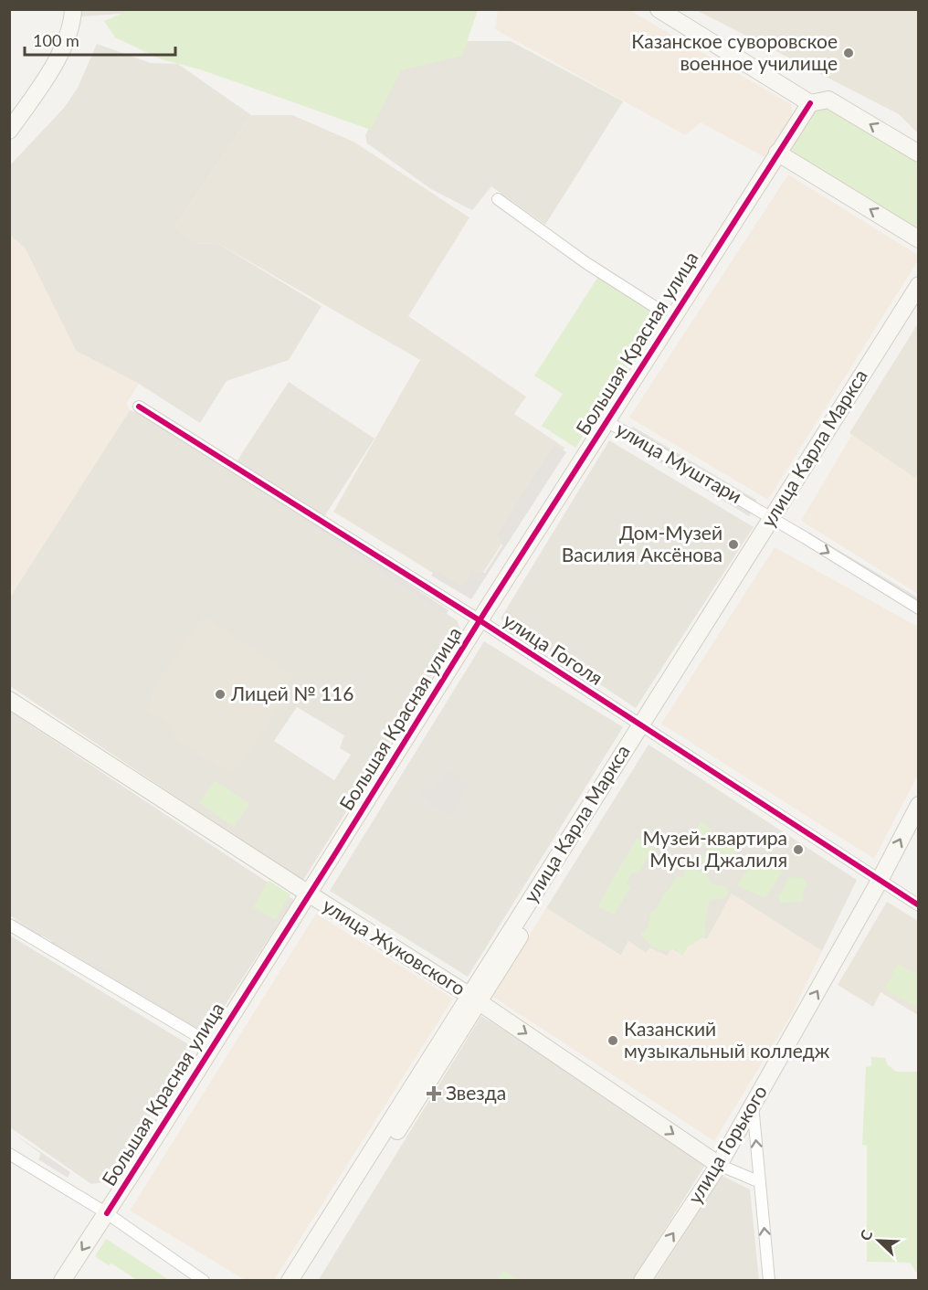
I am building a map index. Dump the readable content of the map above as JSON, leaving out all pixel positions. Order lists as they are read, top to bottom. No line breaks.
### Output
{"streets":{"street":["Большая Красная улица","улица Карла Маркса","улица Муштари","улица Гоголя","улица Жуковского","улица Горького"]},"crossings":[["Большая Красная улица","улица Муштари"],["Большая Красная улица","улица Гоголя"],["Большая Красная улица","улица Жуковского"],["улица Карла Маркса","улица Муштари"],["улица Карла Маркса","улица Гоголя"],["улица Карла Маркса","улица Жуковского"],["улица Гоголя","улица Горького"],["улица Жуковского","улица Горького"]],"one_way":["улица Муштари","улица Горького"],"places":{"other":["Казанское суворовское военное училище","Дом-Музей Василия Аксёнова","Лицей № 116","Музей-квартира Мусы Джалиля","Казанский музыкальный колледж"],"health":["Звезда"]},"scale_bar":"100 m","north":"top left"}
